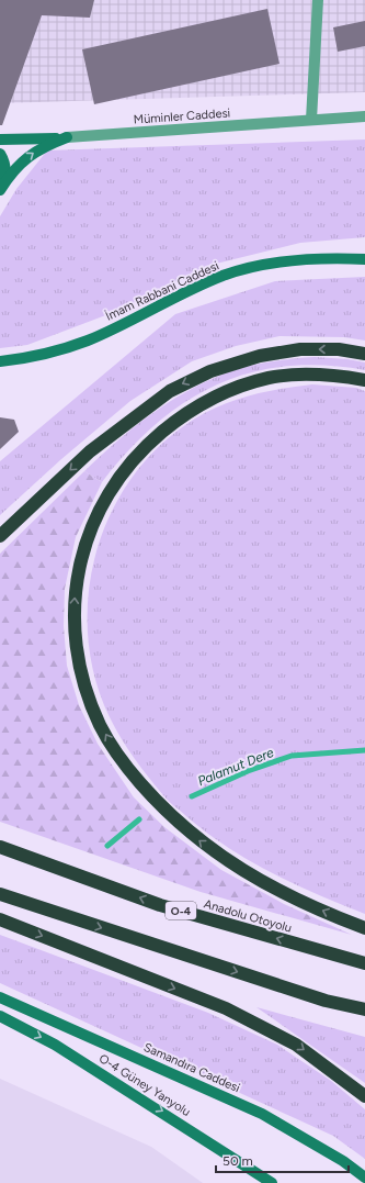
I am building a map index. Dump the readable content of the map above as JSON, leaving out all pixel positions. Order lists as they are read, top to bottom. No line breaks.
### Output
{"streets":{"highway":["O-4","Anadolu Otoyolu"],"main road":["Müminler Caddesi","İmam Rabbani Caddesi","Samandıra Caddesi","O-4 Güney Yanyolu"]},"one_way":["O-4 Güney Yanyolu"],"water":["Palamut Dere"],"scale_bar":"50 m"}
